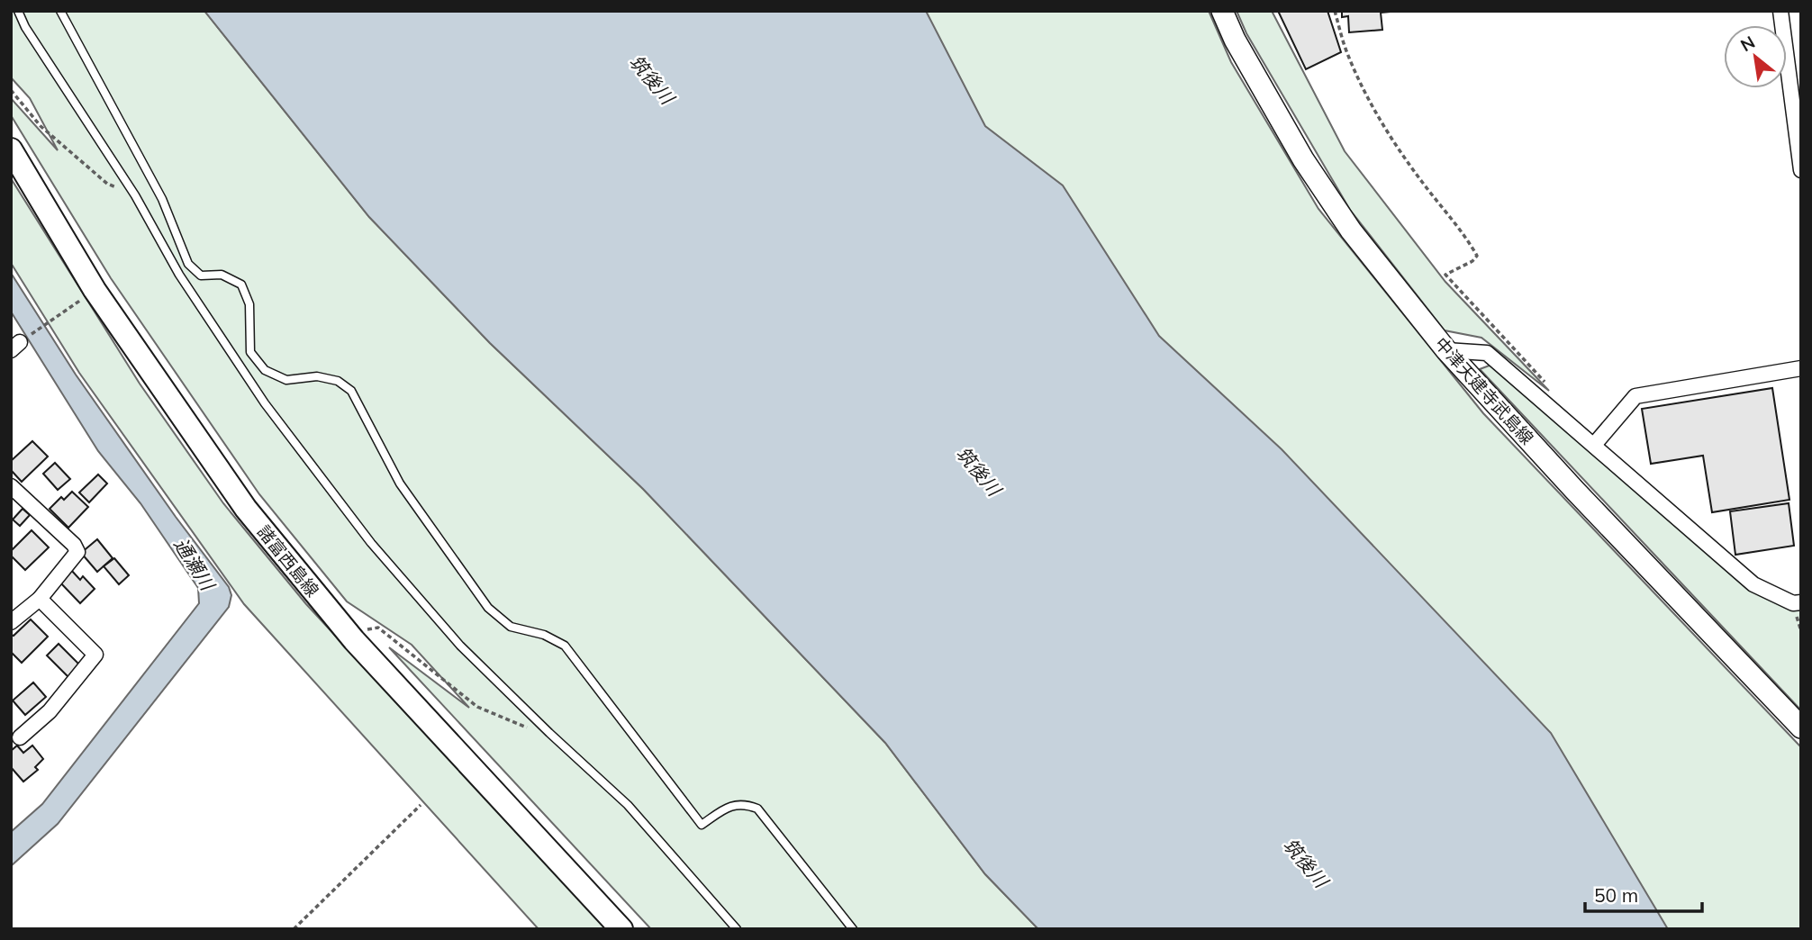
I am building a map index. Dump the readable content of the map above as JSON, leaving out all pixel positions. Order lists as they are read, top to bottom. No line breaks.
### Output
{"streets":{"main road":["中津天建寺武島線","諸富西島線"]},"water":["筑後川","通瀬川"],"scale_bar":"50 m","north":"top left"}
